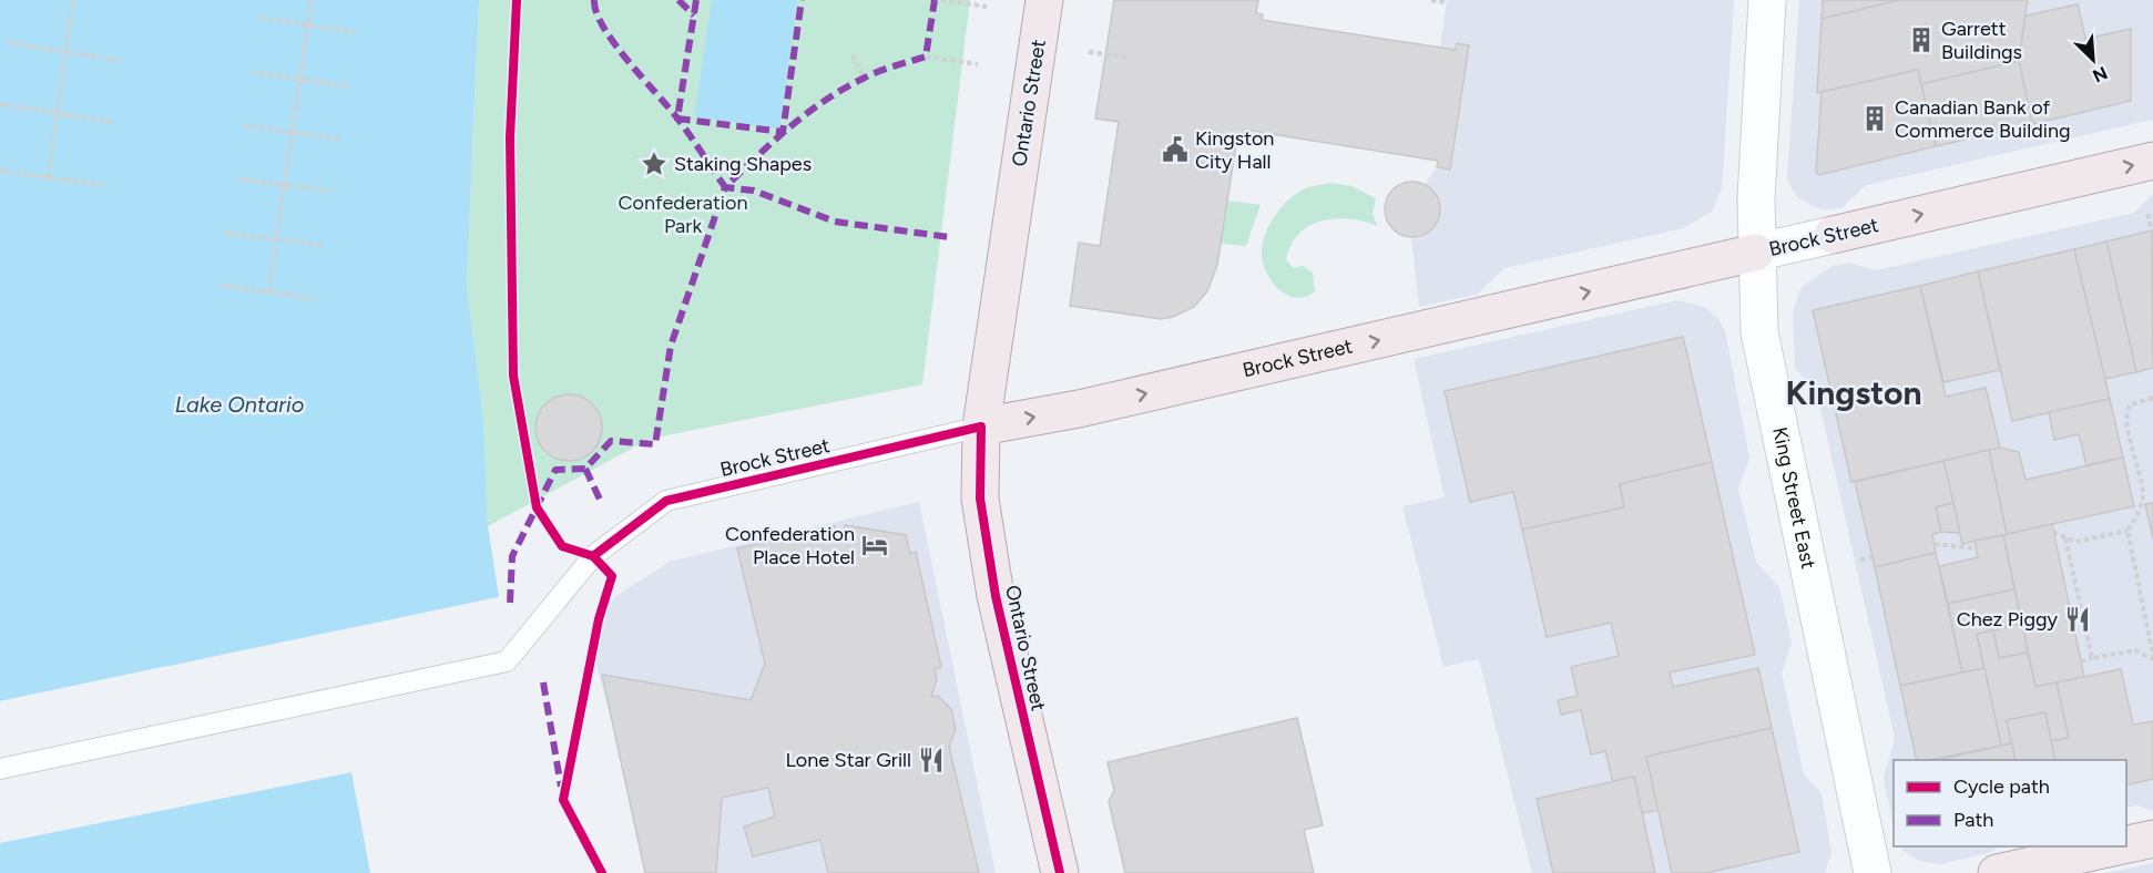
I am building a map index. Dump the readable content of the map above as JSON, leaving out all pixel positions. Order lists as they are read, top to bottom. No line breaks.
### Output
{"streets":{"main road":["Ontario Street","Brock Street","King Street East"]},"crossings":[["Ontario Street","Brock Street"],["Brock Street","King Street East"]],"one_way":["Brock Street"],"districts":["Kingston"],"water":["Lake Ontario"],"parks":["Confederation Park"],"places":{"building":["Garrett Buildings","Canadian Bank of Commerce Building"],"public building":["Kingston City Hall"],"place":["Staking Shapes"],"hotel":["Confederation Place Hotel"],"restaurant":["Chez Piggy","Lone Star Grill"]},"legend":["Cycle path","Path"],"north":"bottom right"}
